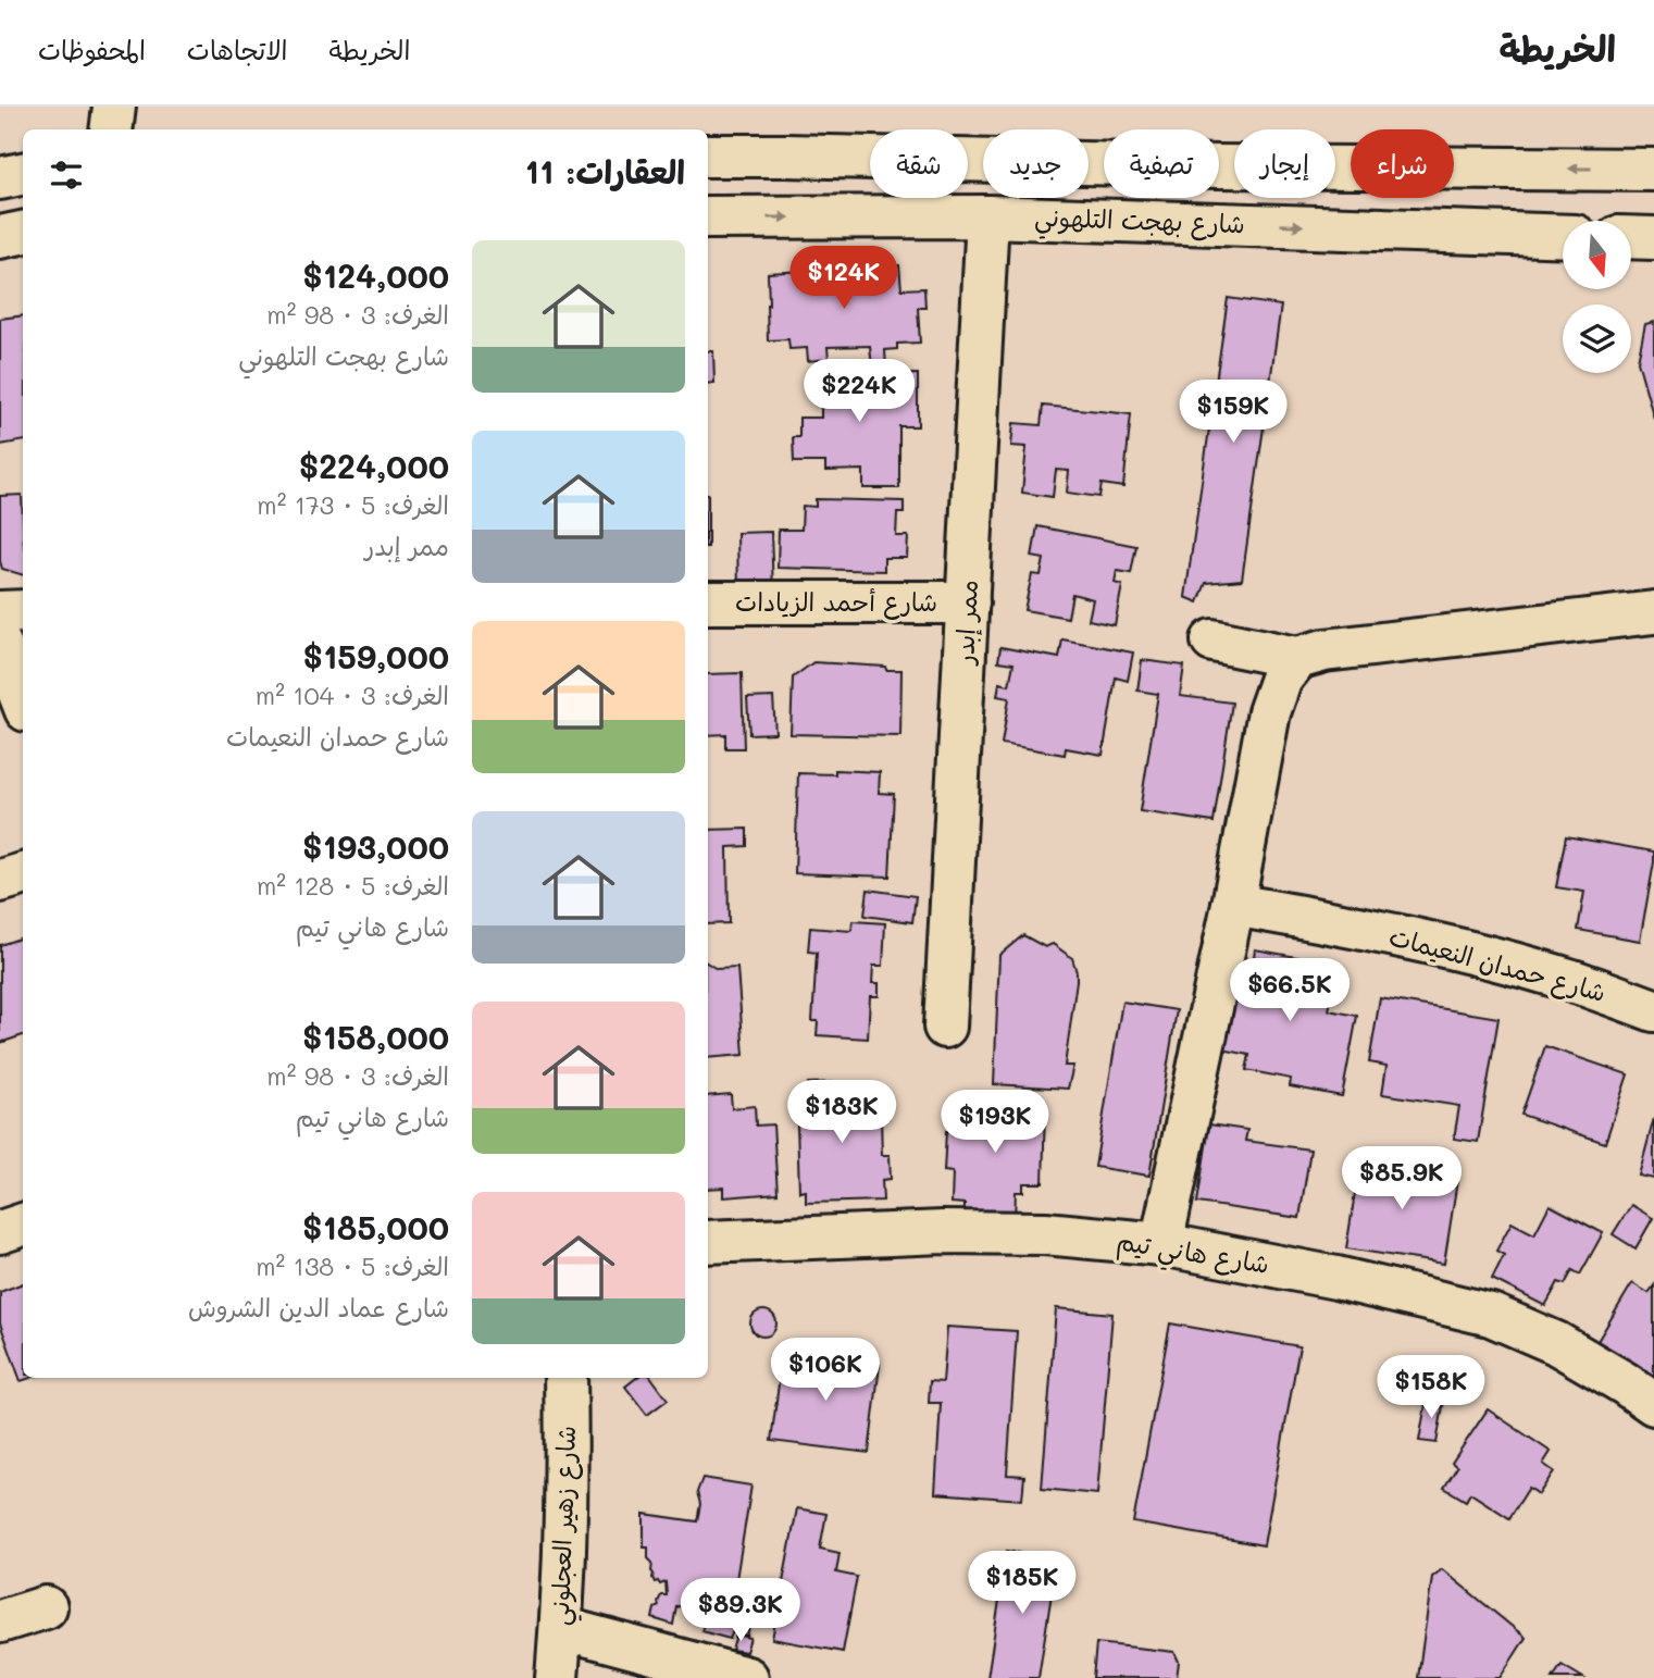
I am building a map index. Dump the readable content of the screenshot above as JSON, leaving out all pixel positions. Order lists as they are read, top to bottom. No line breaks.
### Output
{"streets":{"street":["شارع بهجت التلهوني","شارع أحمد الزيادات","ممر إبدر","شارع حمدان النعيمات","شارع هاني تيم","شارع زهير العجلوني"]},"crossings":[["شارع بهجت التلهوني","ممر إبدر"],["شارع أحمد الزيادات","ممر إبدر"]],"north":"bottom","page":{"header":"الخريطة","nav":["الخريطة","الاتجاهات","المحفوظات"],"chip":["شراء","إيجار","تصفية","جديد","شقة"],"heading":"العقارات: 11","list":[{"name":"$124,000","note":"الغرف: 3 · 98 m² · شارع بهجت التلهوني"},{"name":"$224,000","note":"الغرف: 5 · 173 m² · ممر إبدر"},{"name":"$159,000","note":"الغرف: 3 · 104 m² · شارع حمدان النعيمات"},{"name":"$193,000","note":"الغرف: 5 · 128 m² · شارع هاني تيم"},{"name":"$158,000","note":"الغرف: 3 · 98 m² · شارع هاني تيم"},{"name":"$185,000","note":"الغرف: 5 · 138 m² · شارع عماد الدين الشروش"}],"price":["$124K","$224K","$159K","$66.5K","$183K","$193K","$85.9K","$106K","$158K","$185K","$89.3K"]}}
